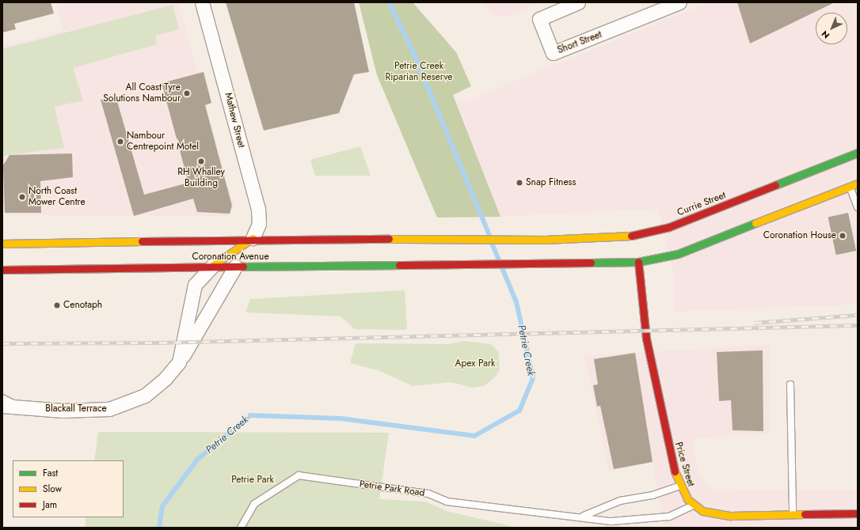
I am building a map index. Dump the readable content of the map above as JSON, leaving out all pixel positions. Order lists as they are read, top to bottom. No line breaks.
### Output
{"streets":{"main road":["Currie Street","Coronation Avenue","Price Street"],"street":["Short Street","Mathew Street","Blackall Terrace"],"lane":["Petrie Park Road"]},"crossings":[["Mathew Street","Coronation Avenue"],["Currie Street","Coronation Avenue"],["Currie Street","Price Street"],["Coronation Avenue","Blackall Terrace"],["Coronation Avenue","Price Street"],["Price Street","Petrie Park Road"]],"water":["Petrie Creek"],"parks":["Petrie Creek Riparian Reserve","Apex Park","Petrie Park"],"places":["All Coast Tyre Solutions Nambour","Nambour Centrepoint Motel","RH Whalley Building","Snap Fitness","North Coast Mower Centre","Coronation House","Cenotaph"],"legend":["Fast","Slow","Jam"],"north":"bottom left"}
